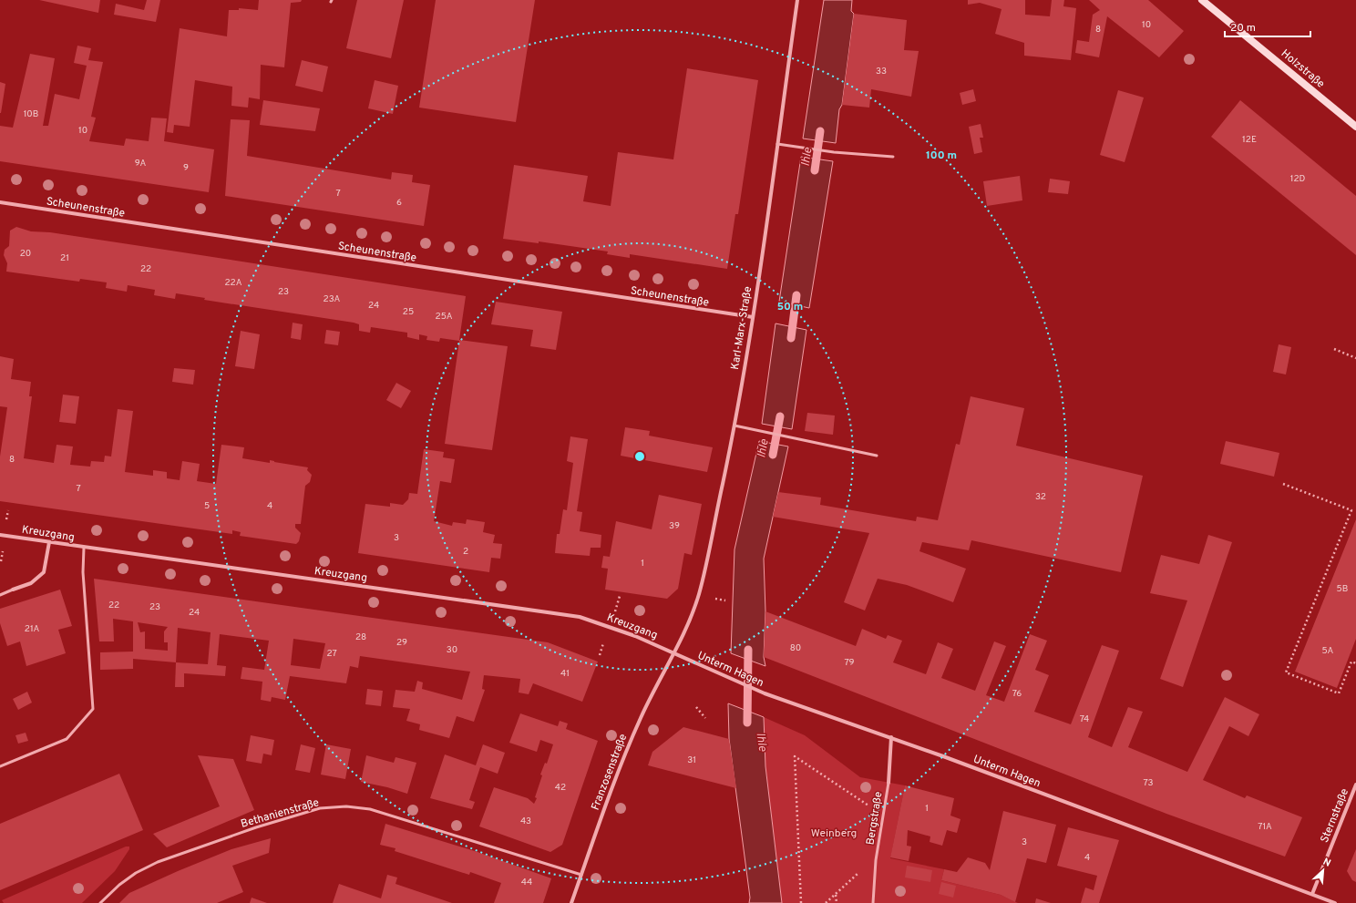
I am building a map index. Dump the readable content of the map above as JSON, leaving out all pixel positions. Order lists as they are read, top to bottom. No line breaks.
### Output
{"streets":{"street":["Holzstraße","Scheunenstraße","Karl-Marx-Straße","Kreuzgang","Unterm Hagen","Franzosenstraße","Sternstraße","Bergstraße"],"lane":["Bethanienstraße"]},"crossings":[["Scheunenstraße","Karl-Marx-Straße"],["Karl-Marx-Straße","Kreuzgang"],["Karl-Marx-Straße","Unterm Hagen"],["Karl-Marx-Straße","Franzosenstraße"],["Kreuzgang","Unterm Hagen"],["Kreuzgang","Franzosenstraße"],["Unterm Hagen","Franzosenstraße"],["Unterm Hagen","Sternstraße"],["Unterm Hagen","Bergstraße"],["Franzosenstraße","Bethanienstraße"]],"water":["Ihle"],"parks":["Weinberg"],"house_numbers":["10","8","33","10B","10","12E","9A","9","12D","7","6","20","21","22","22A","23","23A","24","25","25A","8","7","32","5","4","39","3","2","1","5B","22","23","24","21A","28","29","80","30","5A","27","79","41","76","74","31","73","42","1","43","71A","3","4","44"],"scale_bar":"20 m","north":"top right","rings":["100 m","50 m"]}
